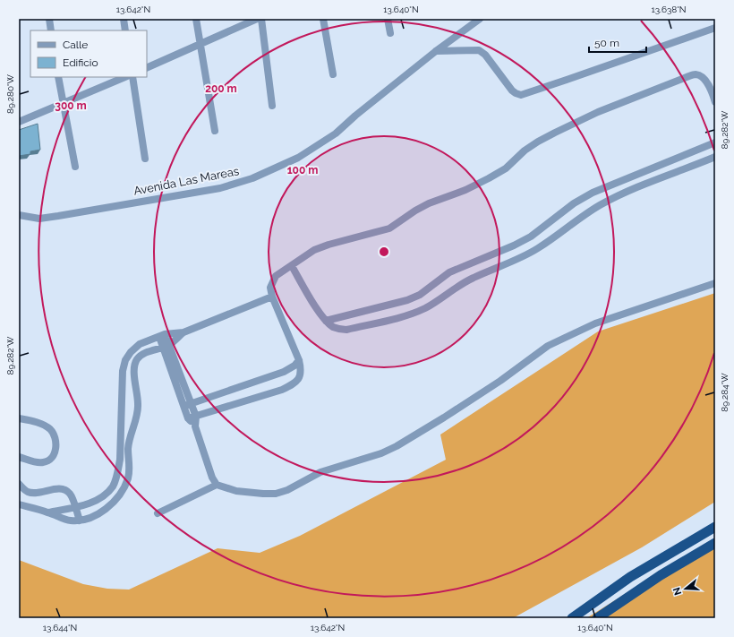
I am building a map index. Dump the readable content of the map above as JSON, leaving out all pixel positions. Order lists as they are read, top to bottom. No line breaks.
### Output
{"streets":{"street":["Avenida Las Mareas"]},"legend":["Calle","Edificio"],"scale_bar":"50 m","north":"left","coordinates":["13.642°N","13.640°N","13.638°N","89.280°W","89.282°W","89.284°W","13.644°N"],"rings":["200 m","300 m","100 m"]}
